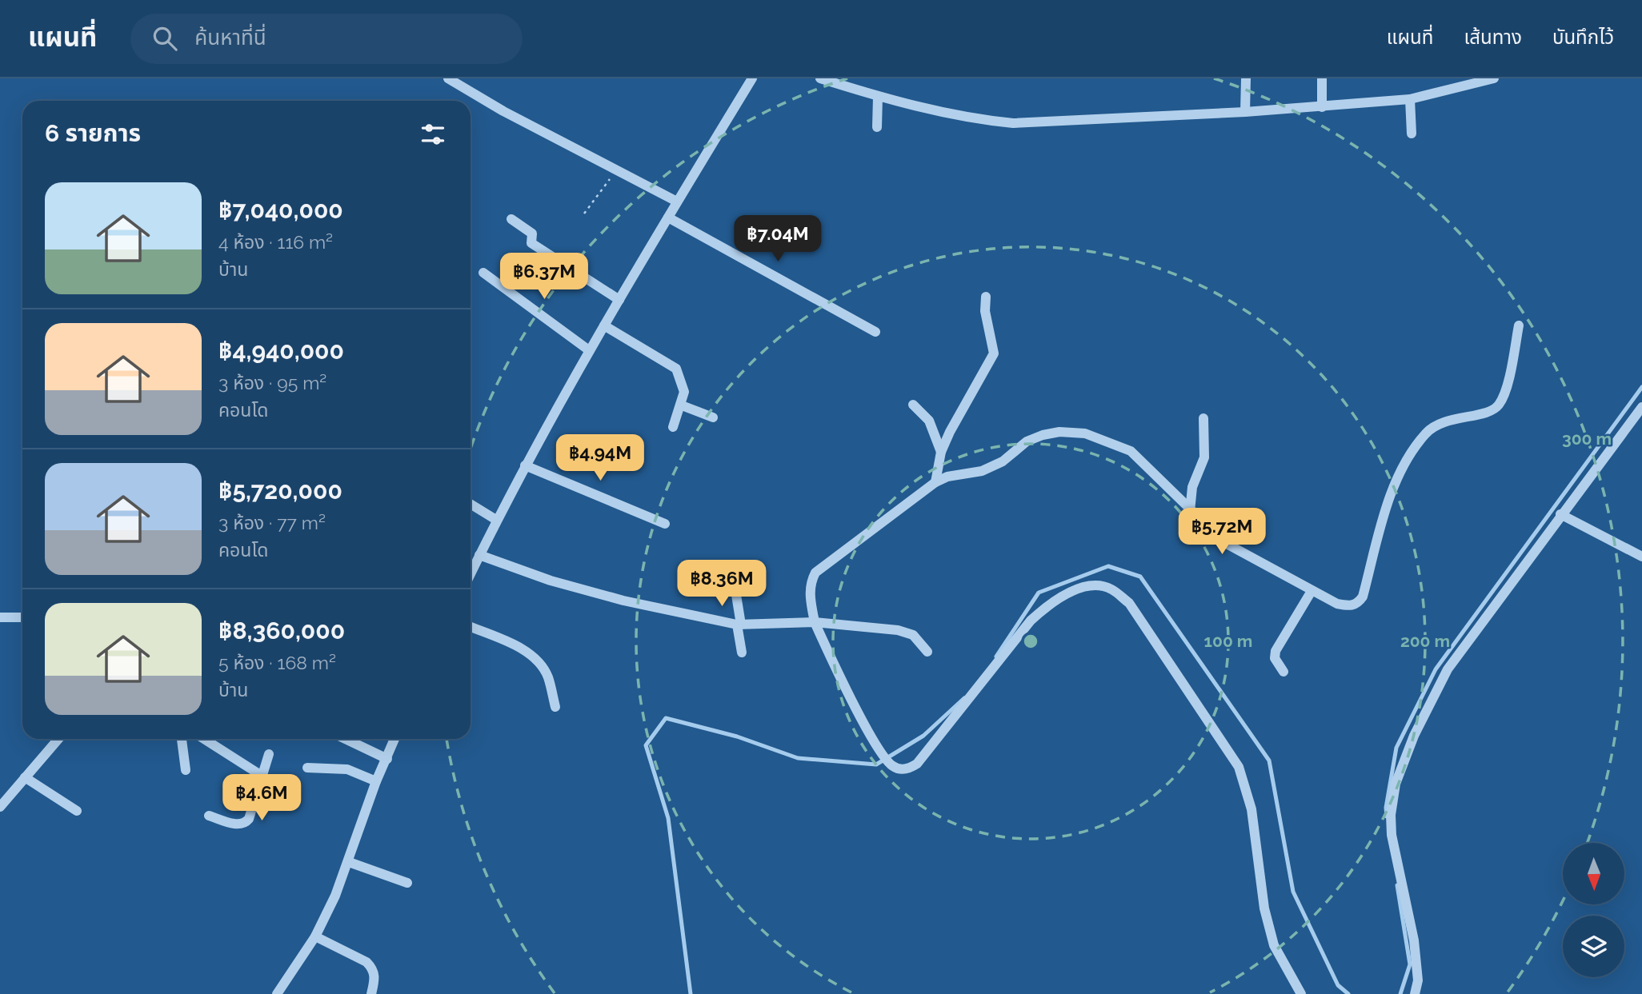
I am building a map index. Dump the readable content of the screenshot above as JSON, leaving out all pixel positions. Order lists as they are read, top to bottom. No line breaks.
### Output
{"north":"bottom","page":{"header":"แผนที่","search":"ค้นหาที่นี่","nav":["แผนที่","เส้นทาง","บันทึกไว้"],"heading":"6 รายการ","list":[{"name":"฿7,040,000","note":"4 ห้อง · 116 m² · บ้าน"},{"name":"฿4,940,000","note":"3 ห้อง · 95 m² · คอนโด"},{"name":"฿5,720,000","note":"3 ห้อง · 77 m² · คอนโด"},{"name":"฿8,360,000","note":"5 ห้อง · 168 m² · บ้าน"}],"price":["฿7.04M","฿6.37M","฿4.94M","฿5.72M","฿8.36M","฿4.6M"]},"rings":["300 m","100 m","200 m"]}
